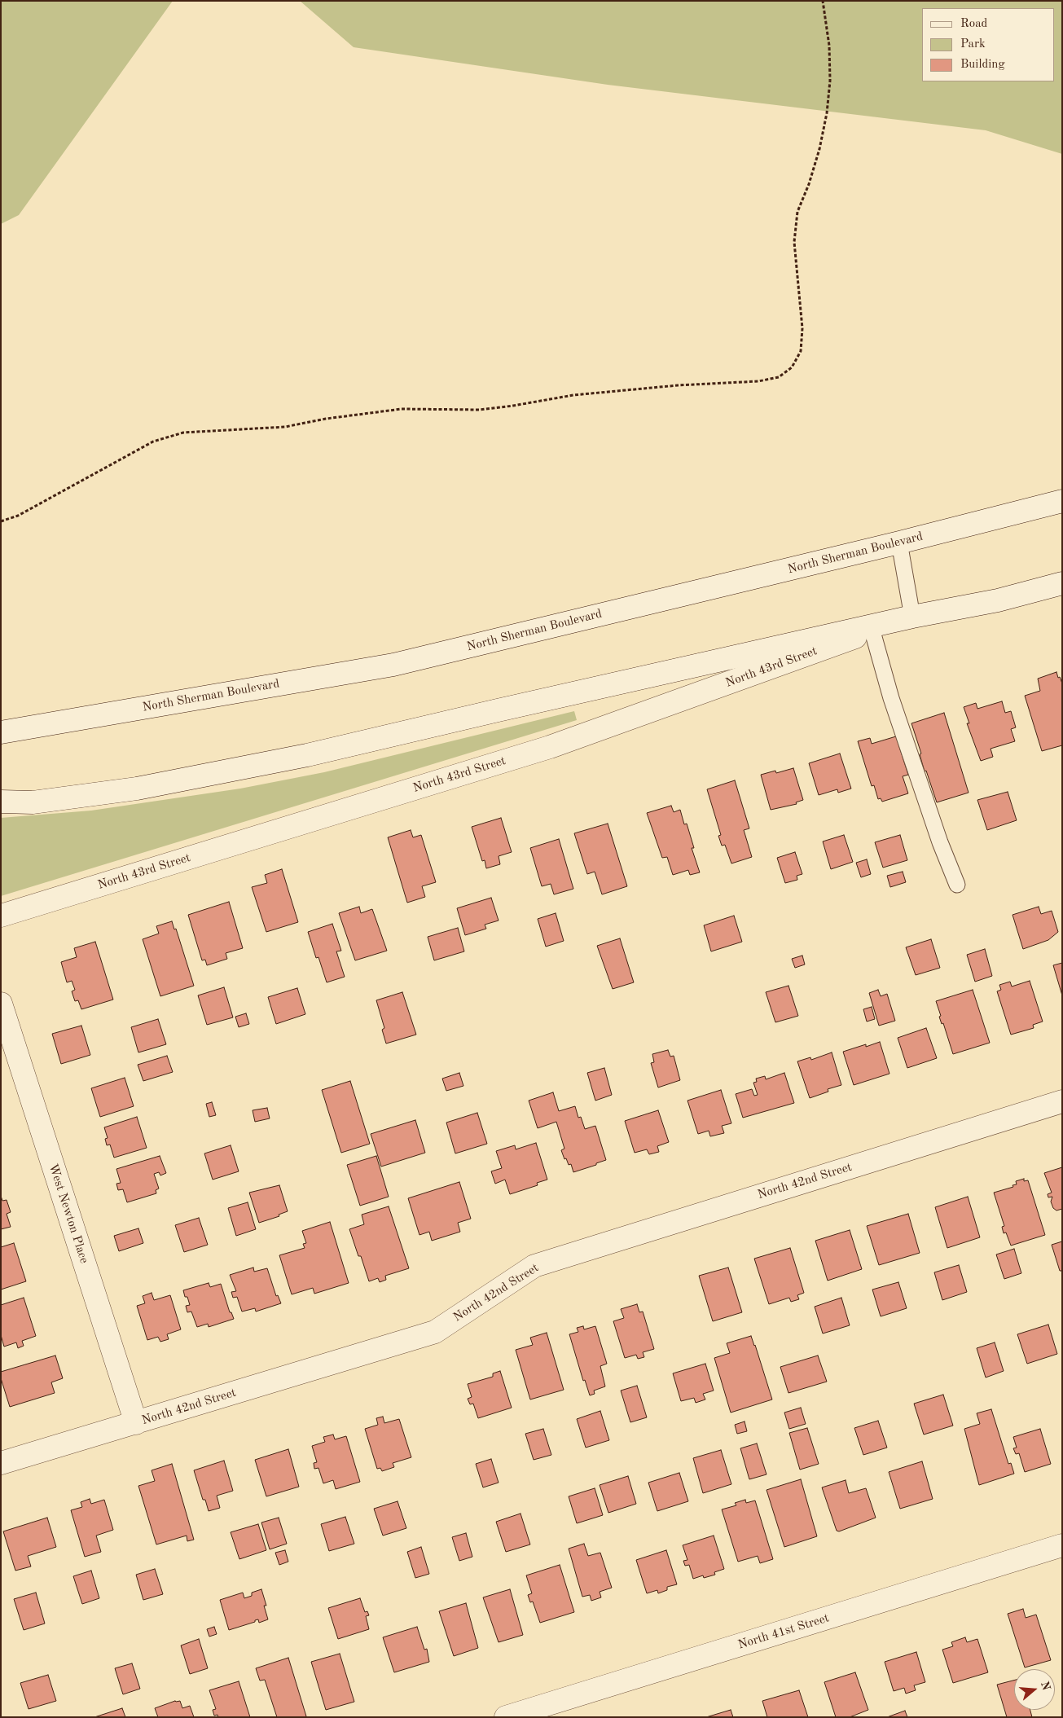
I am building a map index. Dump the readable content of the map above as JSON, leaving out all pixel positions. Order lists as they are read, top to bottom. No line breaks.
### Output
{"streets":{"street":["North Sherman Boulevard","North 43rd Street","North 42nd Street","West Newton Place","North 41st Street"]},"crossings":[["North 42nd Street","West Newton Place"]],"legend":["Road","Park","Building"],"north":"right"}
